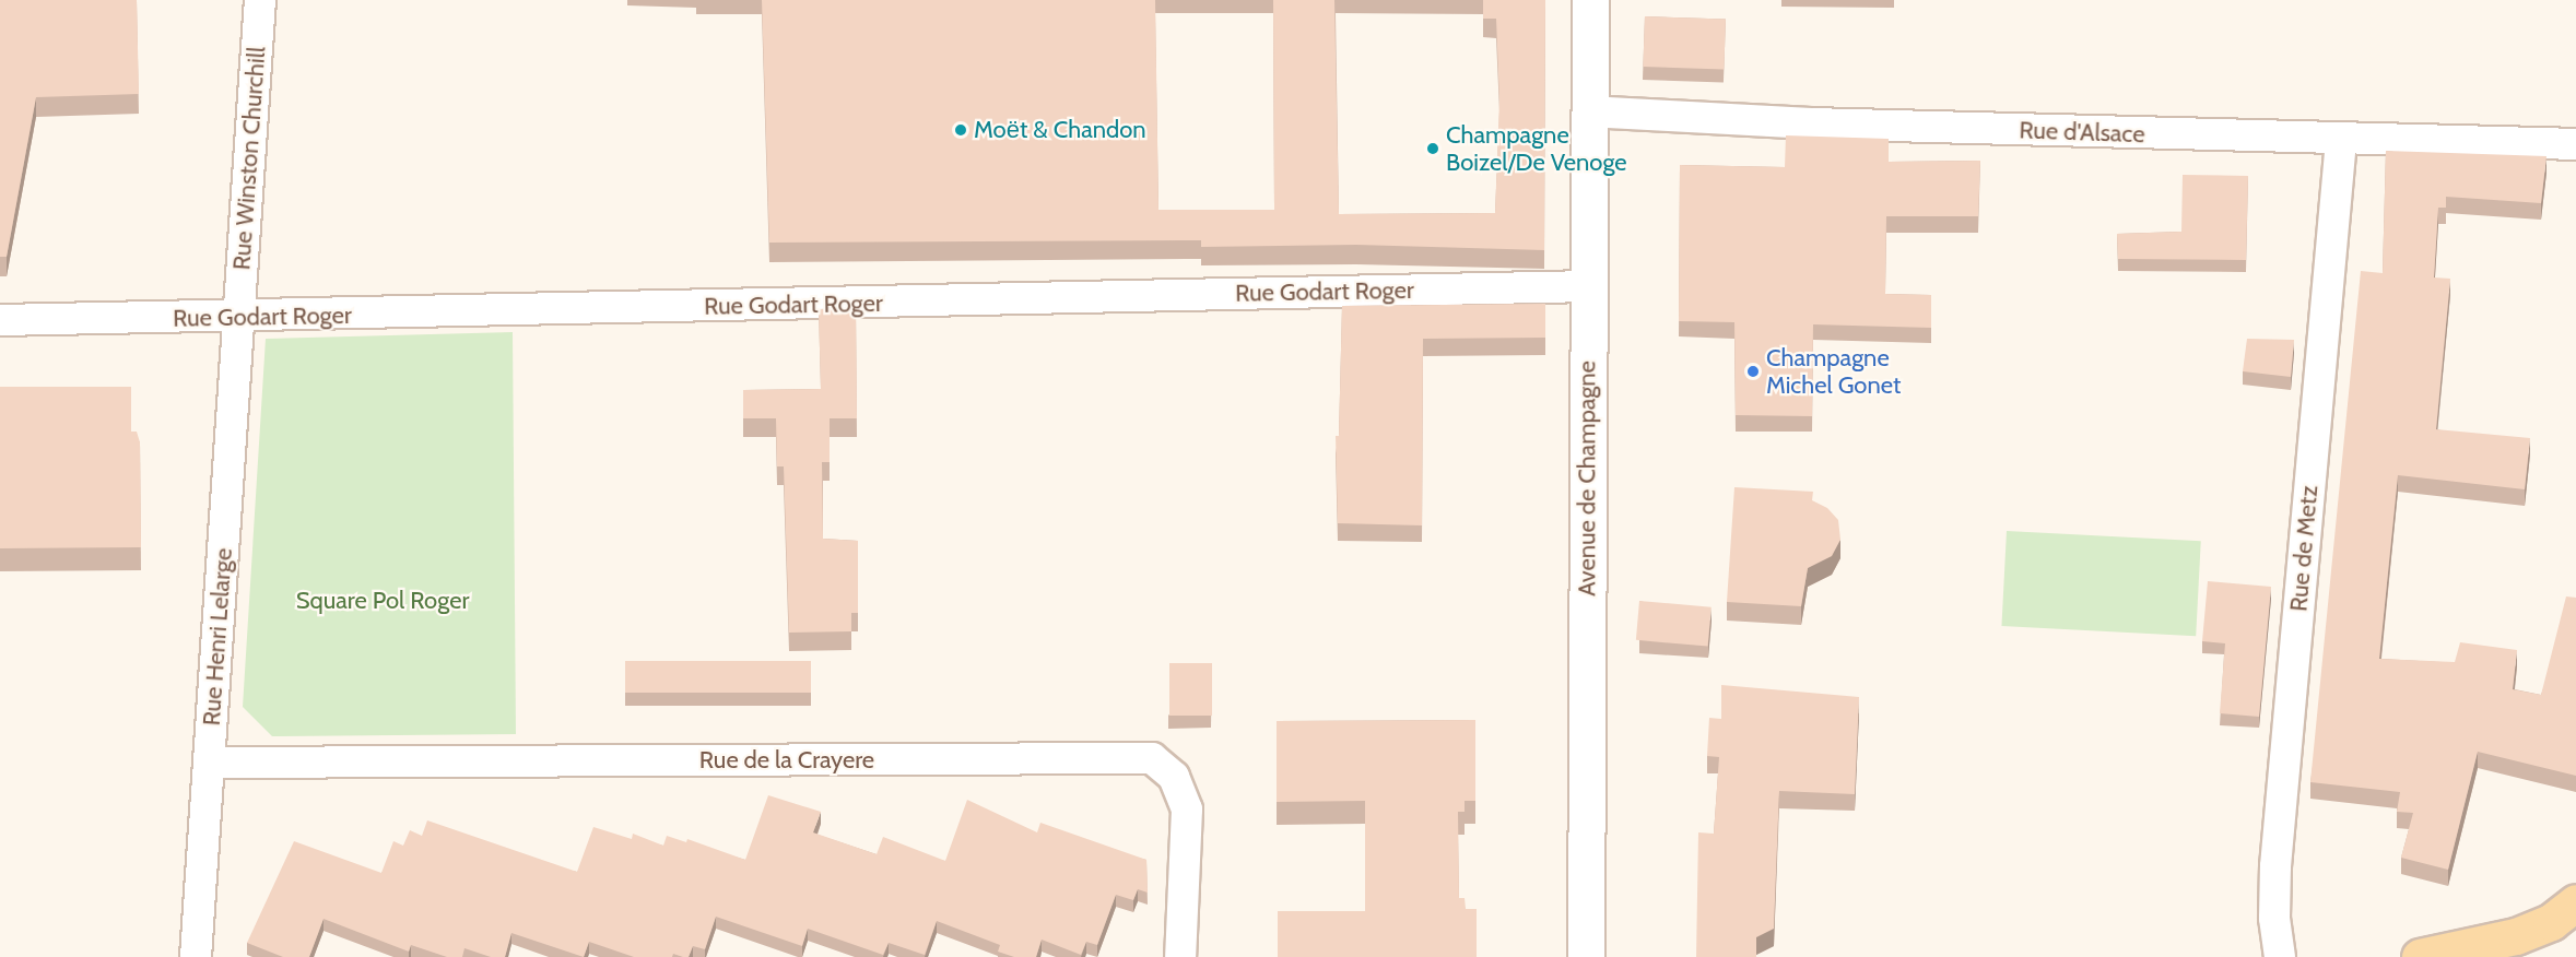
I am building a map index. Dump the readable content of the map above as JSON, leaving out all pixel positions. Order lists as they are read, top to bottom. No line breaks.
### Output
{"streets":{"main road":["Avenue de Champagne"],"street":["Rue d'Alsace","Rue Winston Churchill","Rue Godart Roger","Rue de Metz","Rue Henri Lelarge","Rue de la Crayere"]},"crossings":[["Rue d'Alsace","Avenue de Champagne"],["Rue d'Alsace","Rue de Metz"],["Rue Winston Churchill","Rue Godart Roger"],["Rue Winston Churchill","Rue Henri Lelarge"],["Rue Godart Roger","Avenue de Champagne"],["Rue Godart Roger","Rue Henri Lelarge"],["Rue Henri Lelarge","Rue de la Crayere"]],"parks":["Square Pol Roger"],"places":["Moёt & Chandon","Champagne Boizel/De Venoge","Champagne Michel Gonet"]}
